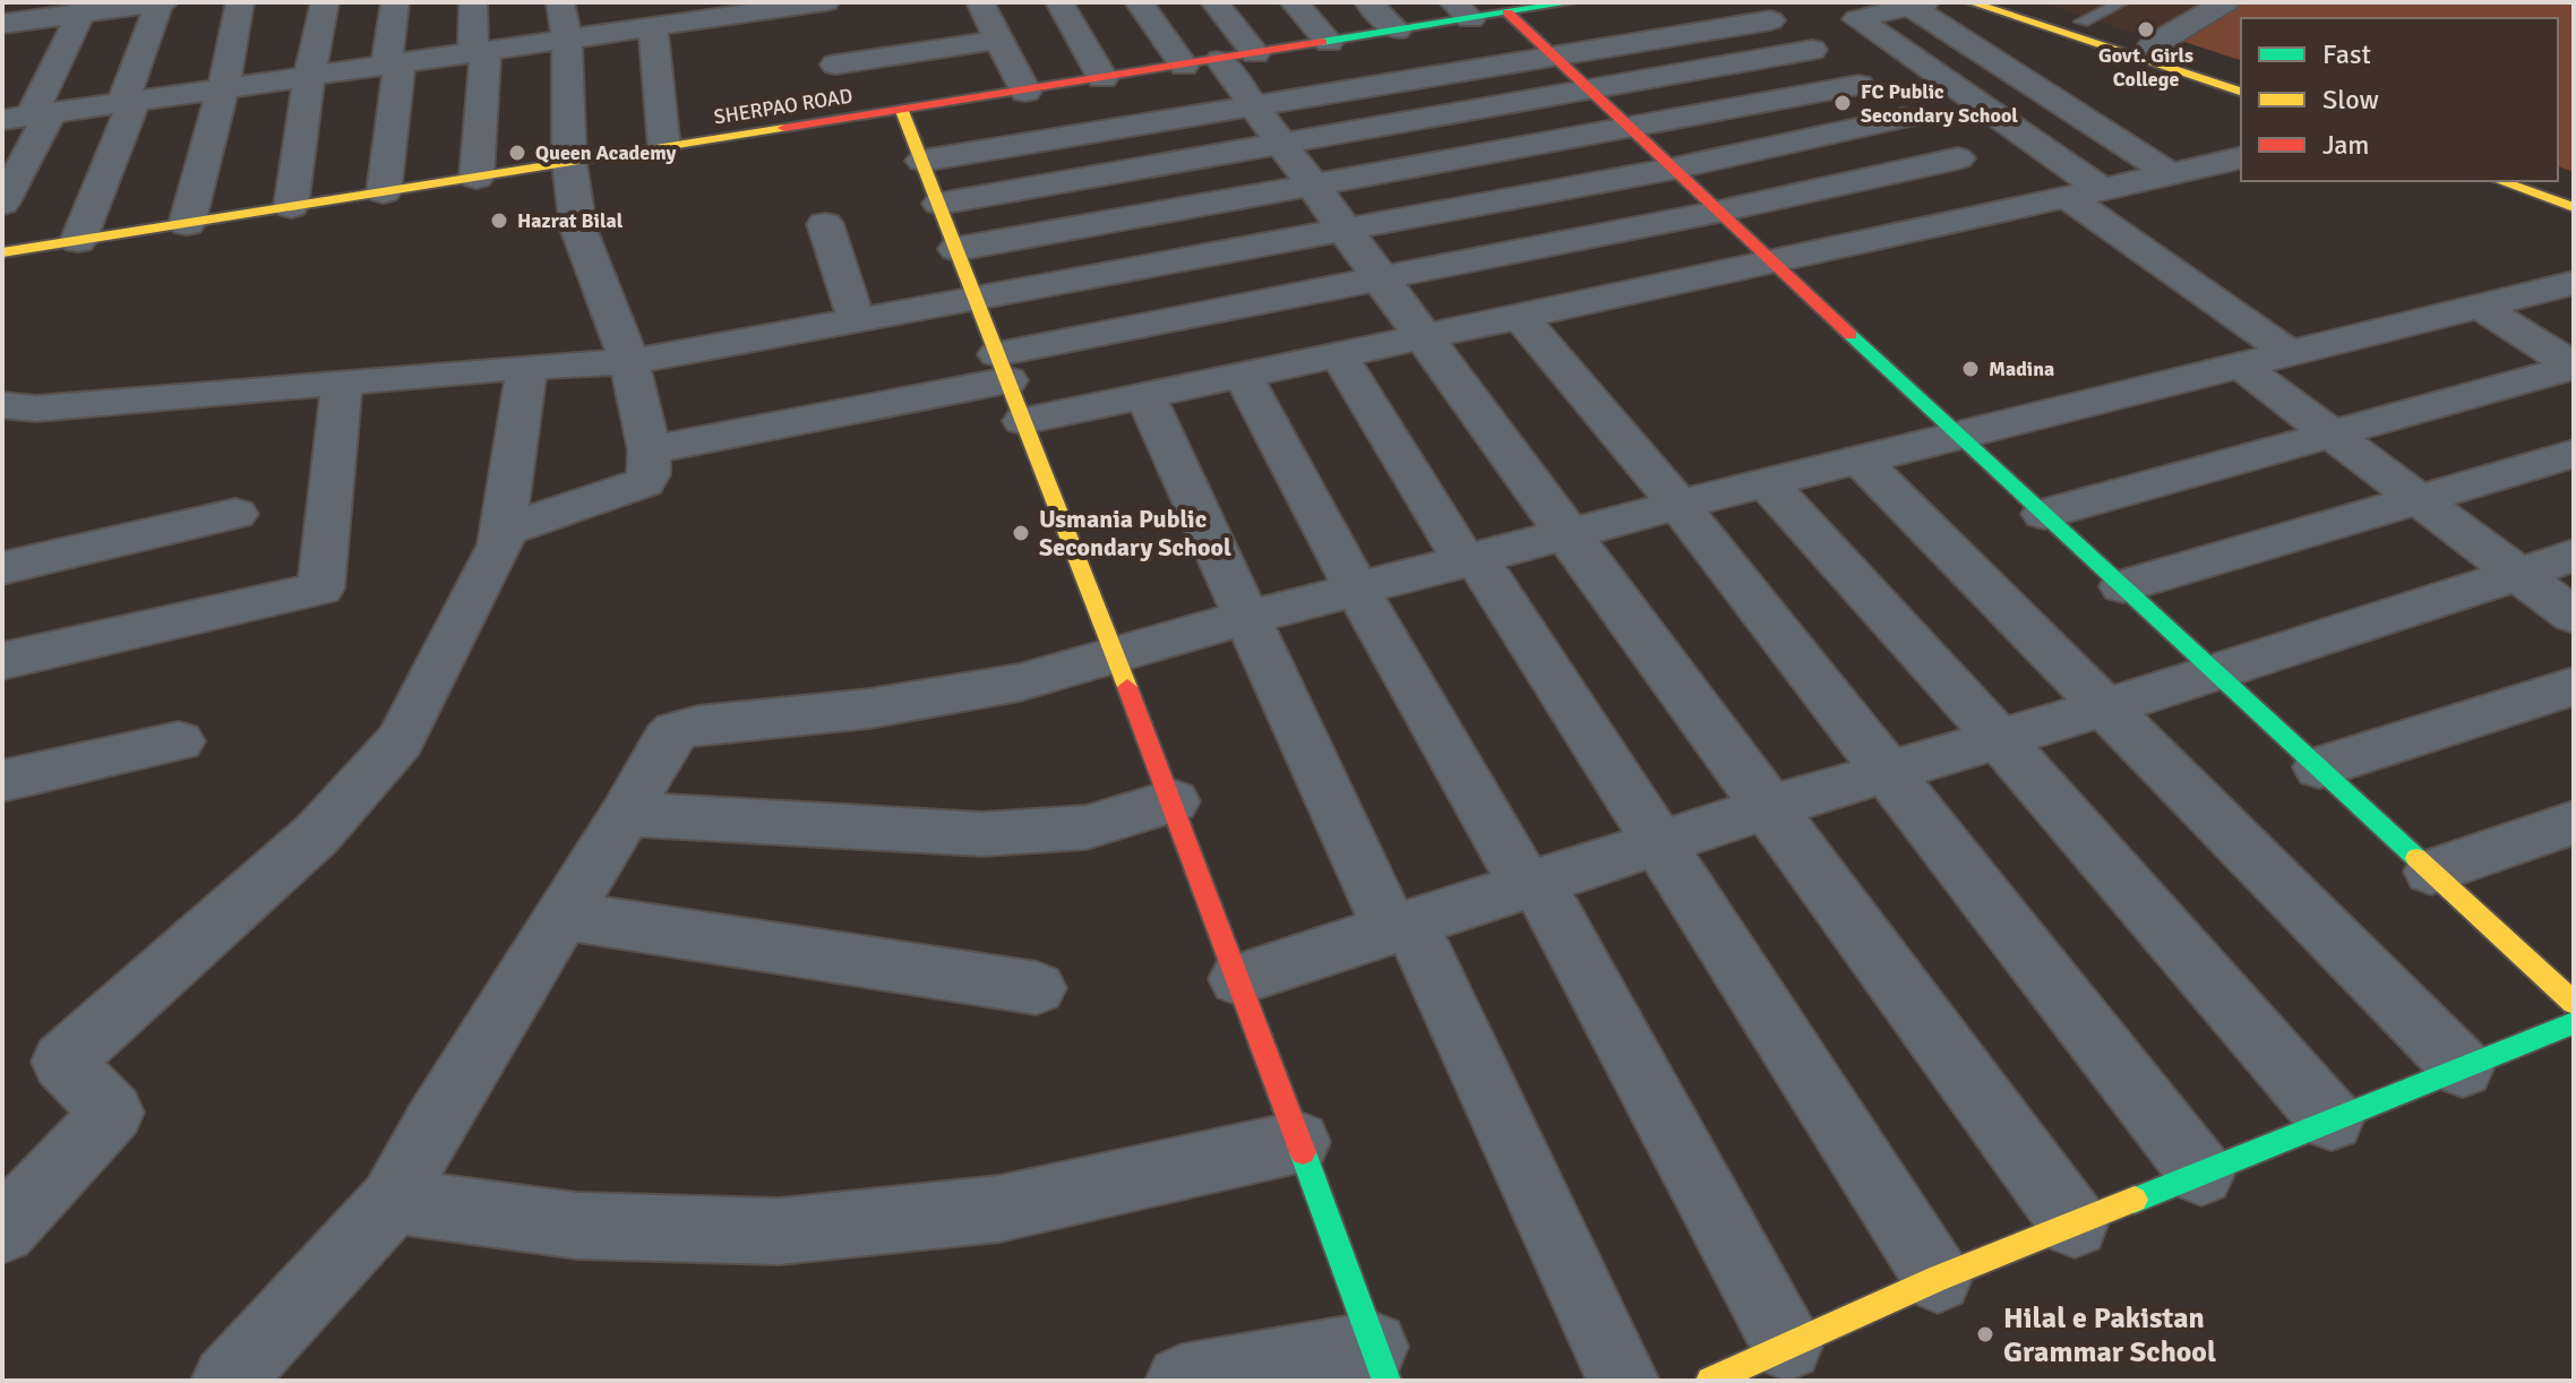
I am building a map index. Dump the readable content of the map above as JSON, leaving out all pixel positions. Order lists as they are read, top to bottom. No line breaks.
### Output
{"streets":{"street":["SHERPAO ROAD"]},"places":["Govt. Girls College","FC Public Secondary School","Queen Academy","Hazrat Bilal","Madina","Usmania Public Secondary School","Hilal e Pakistan Grammar School"],"legend":["Fast","Slow","Jam"]}
